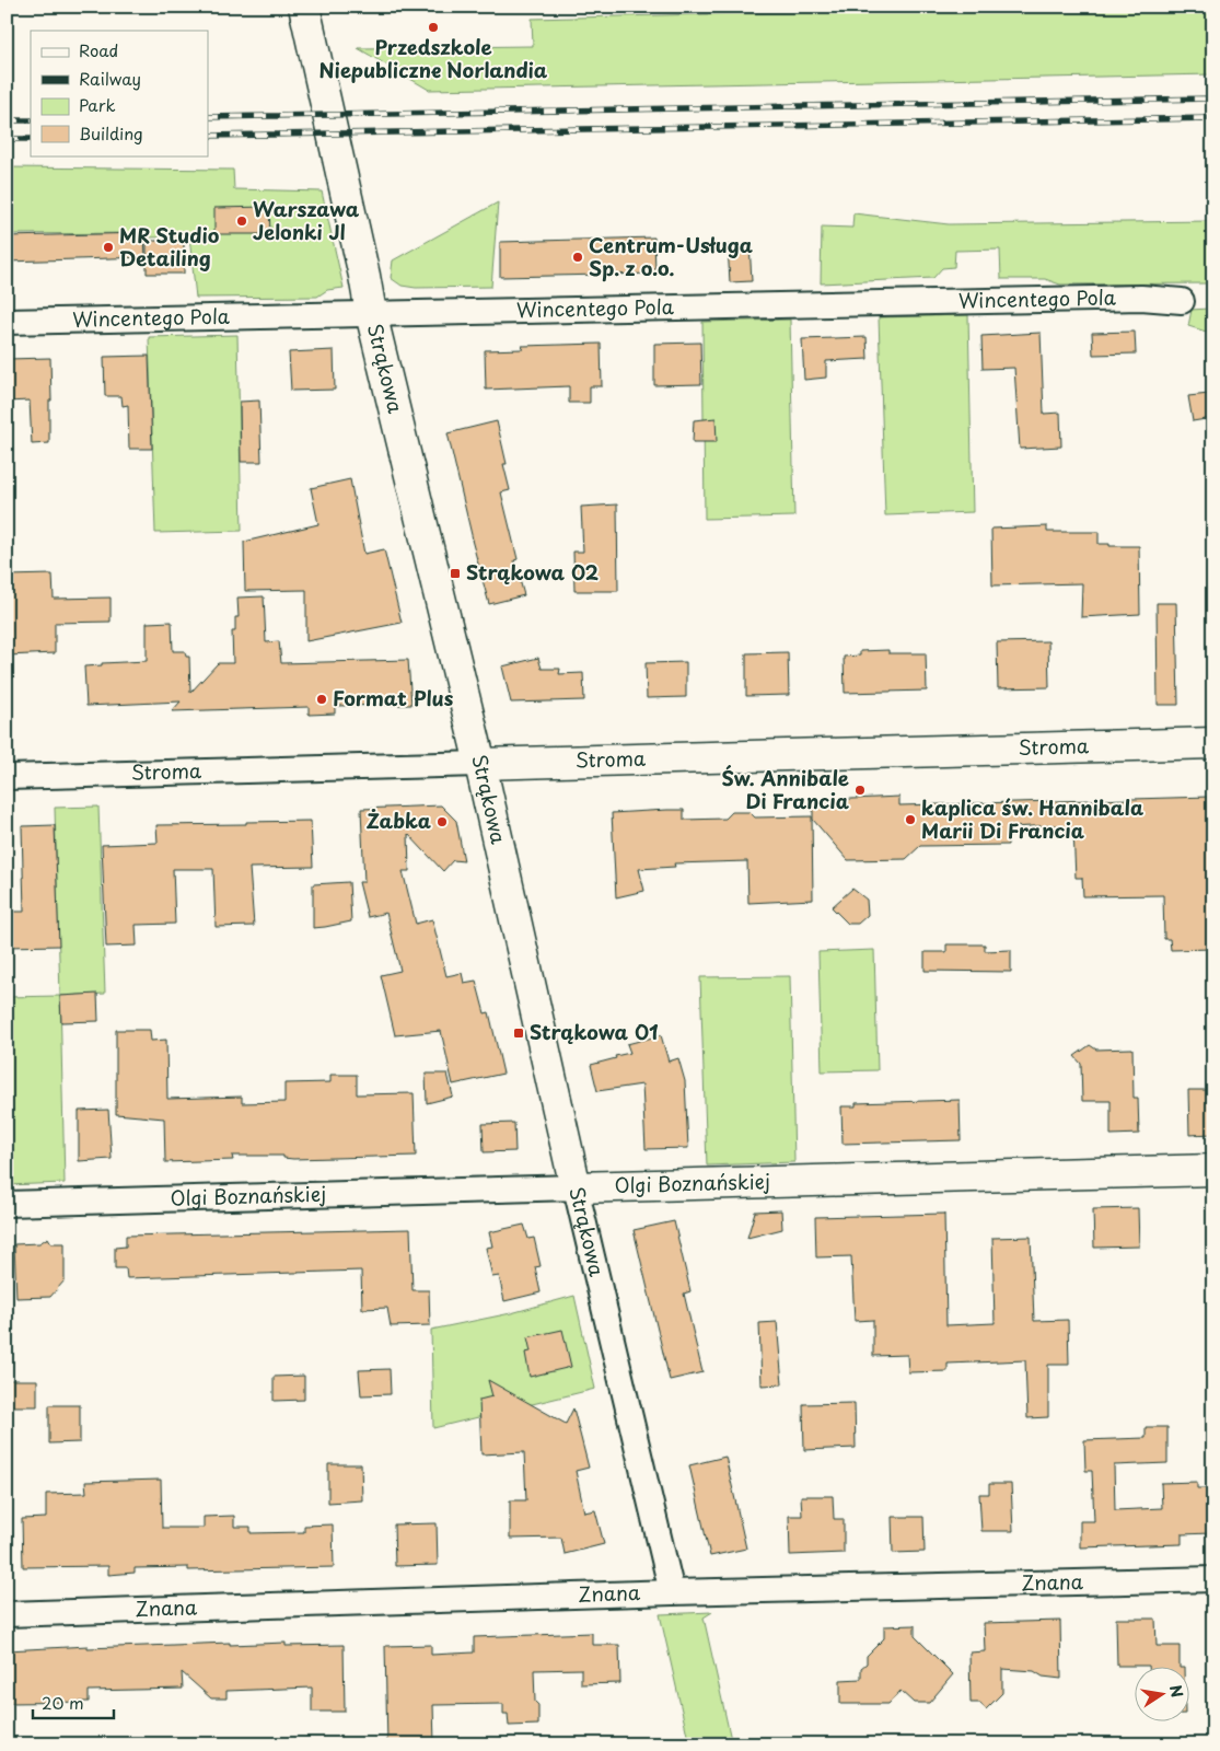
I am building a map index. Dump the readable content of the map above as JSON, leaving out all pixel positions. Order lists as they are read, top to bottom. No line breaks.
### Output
{"streets":{"street":["Wincentego Pola","Strąkowa","Stroma","Olgi Boznańskiej","Znana"]},"crossings":[["Wincentego Pola","Strąkowa"],["Strąkowa","Stroma"],["Strąkowa","Olgi Boznańskiej"],["Strąkowa","Znana"]],"places":{"other":["Przedszkole Niepubliczne Norlandia","Warszawa Jelonki Jl","MR Studio Detailing","Centrum-Usługa Sp. z o.o.","Format Plus","Św. Annibale Di Francia","kaplica św. Hannibala Marii Di Francia","Żabka"],"transit":["Strąkowa 02","Strąkowa 01"]},"legend":["Road","Railway","Park","Building"],"scale_bar":"20 m","north":"right"}
